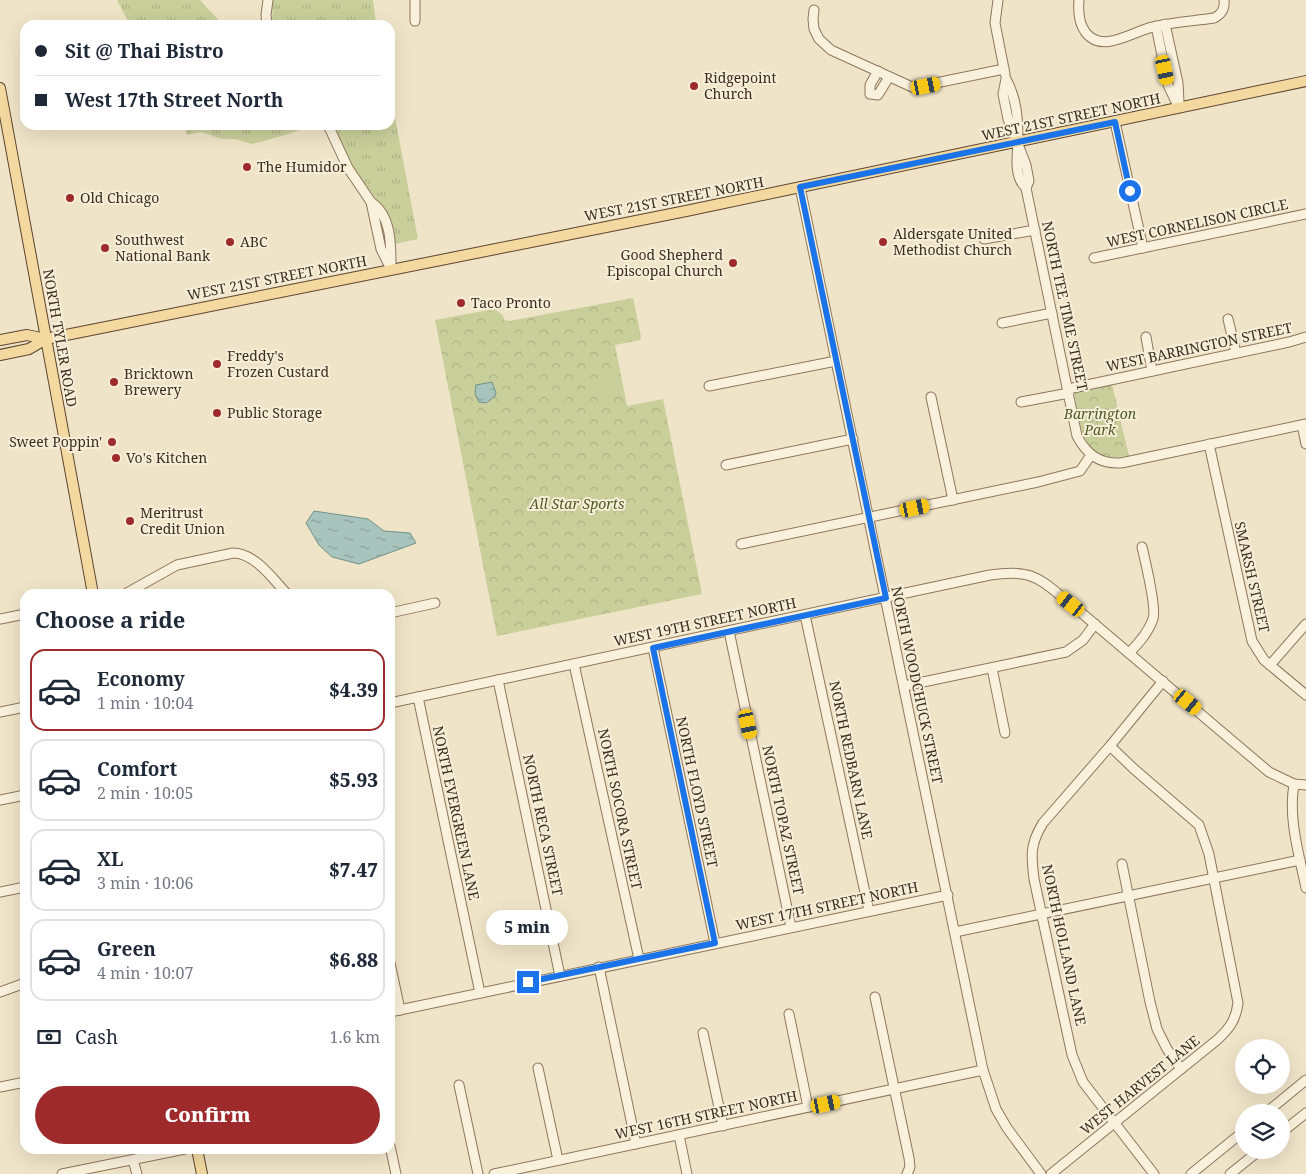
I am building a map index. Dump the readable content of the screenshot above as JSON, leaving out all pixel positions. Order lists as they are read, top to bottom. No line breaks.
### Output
{"streets":{"main road":["WEST 21ST STREET NORTH","NORTH TYLER ROAD"],"street":["WEST CORNELISON CIRCLE","NORTH TEE TIME STREET","WEST BARRINGTON STREET","SMARSH STREET","WEST 19TH STREET NORTH","NORTH WOODCHUCK STREET","NORTH REDBARN LANE","NORTH FLOYD STREET","NORTH SOCORA STREET","NORTH EVERGREEN LANE","NORTH TOPAZ STREET","NORTH RECA STREET","WEST 17TH STREET NORTH","NORTH HOLLAND LANE","WEST HARVEST LANE","WEST 16TH STREET NORTH"]},"crossings":[["WEST 21ST STREET NORTH","NORTH TEE TIME STREET"],["WEST 21ST STREET NORTH","NORTH TYLER ROAD"],["WEST 21ST STREET NORTH","NORTH WOODCHUCK STREET"],["NORTH TEE TIME STREET","WEST BARRINGTON STREET"],["WEST 19TH STREET NORTH","NORTH WOODCHUCK STREET"],["WEST 19TH STREET NORTH","NORTH REDBARN LANE"],["WEST 19TH STREET NORTH","NORTH FLOYD STREET"],["WEST 19TH STREET NORTH","NORTH SOCORA STREET"],["WEST 19TH STREET NORTH","NORTH EVERGREEN LANE"],["WEST 19TH STREET NORTH","NORTH TOPAZ STREET"],["WEST 19TH STREET NORTH","NORTH RECA STREET"],["NORTH WOODCHUCK STREET","WEST 17TH STREET NORTH"],["NORTH WOODCHUCK STREET","WEST 16TH STREET NORTH"],["NORTH REDBARN LANE","WEST 17TH STREET NORTH"],["NORTH FLOYD STREET","WEST 17TH STREET NORTH"],["NORTH SOCORA STREET","WEST 17TH STREET NORTH"],["NORTH EVERGREEN LANE","WEST 17TH STREET NORTH"],["NORTH TOPAZ STREET","WEST 17TH STREET NORTH"],["NORTH RECA STREET","WEST 17TH STREET NORTH"],["NORTH HOLLAND LANE","WEST HARVEST LANE"]],"parks":["Barrington Park","All Star Sports"],"places":["Ridgepoint Church","The Humidor","Old Chicago","ABC","Aldersgate United Methodist Church","Southwest National Bank","Good Shepherd Episcopal Church","Taco Pronto","Freddy's Frozen Custard","Bricktown Brewery","Public Storage","Sweet Poppin'","Vo's Kitchen","Meritrust Credit Union"],"page":{"banner":["Sit @ Thai Bistro","West 17th Street North"],"heading":"Choose a ride","list":[{"name":"Economy","note":"1 min · 10:04","value":"$4.39"},{"name":"Comfort","note":"2 min · 10:05","value":"$5.93"},{"name":"XL","note":"3 min · 10:06","value":"$7.47"},{"name":"Green","note":"4 min · 10:07","value":"$6.88"}],"bubble":"5 min","pay":["Cash","1.6 km"],"buttons":"Confirm"}}
